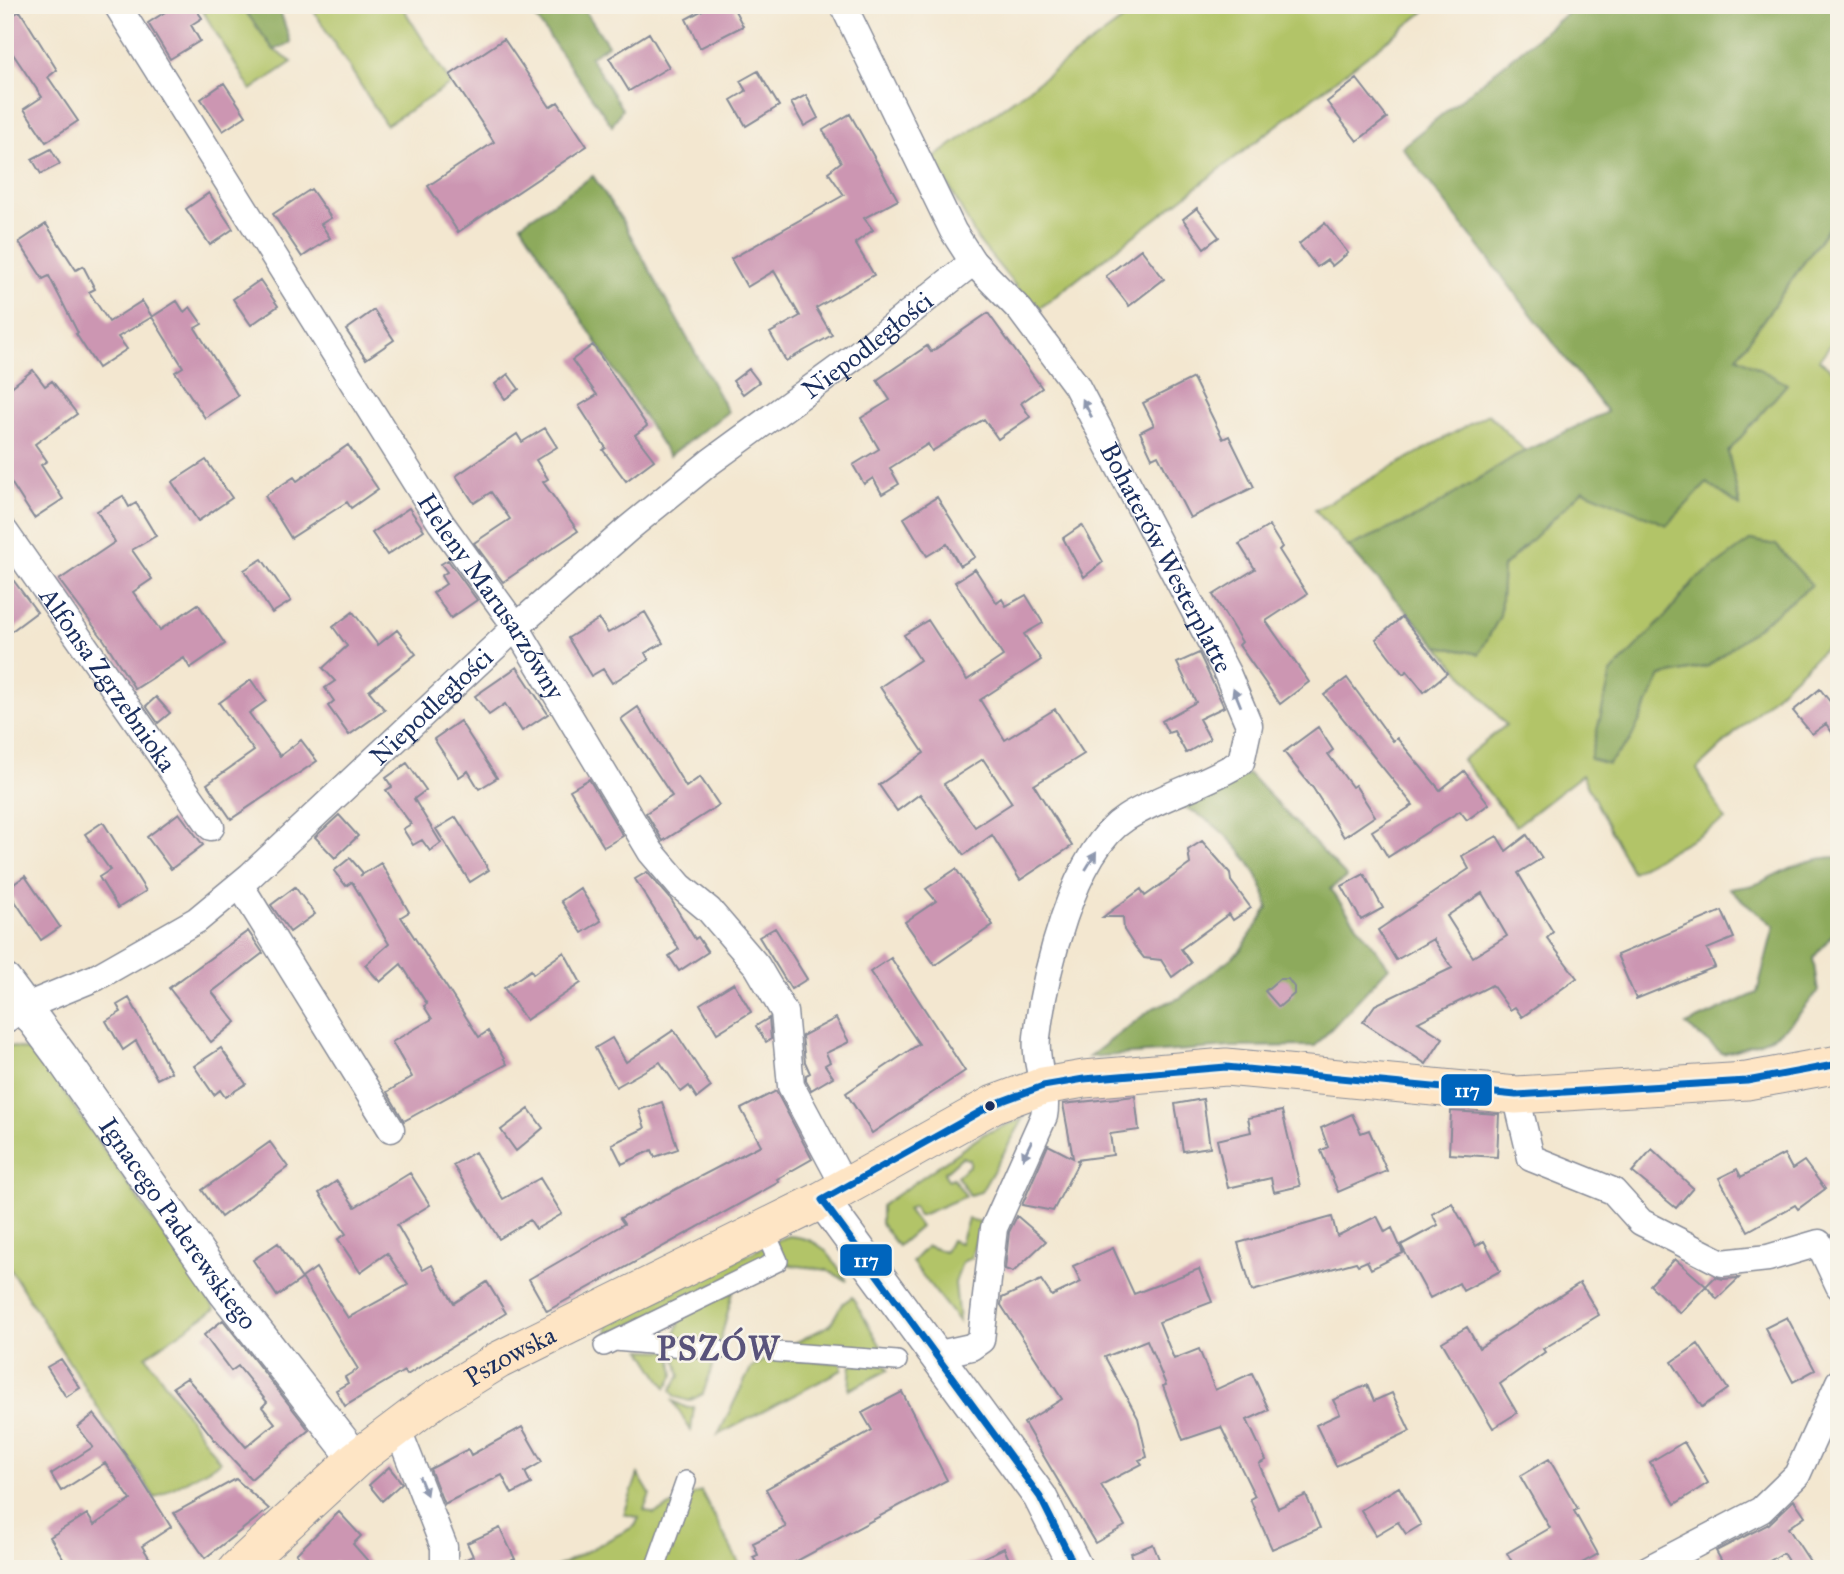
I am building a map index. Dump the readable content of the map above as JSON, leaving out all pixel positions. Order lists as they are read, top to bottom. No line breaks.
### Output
{"streets":{"main road":["Pszowska"],"street":["Niepodległości","Bohaterów Westerplatte","Heleny Marusarzówny","Alfonsa Zgrzebnioka","Ignacego Paderewskiego"]},"crossings":[["Niepodległości","Bohaterów Westerplatte"],["Niepodległości","Heleny Marusarzówny"],["Niepodległości","Ignacego Paderewskiego"],["Bohaterów Westerplatte","Pszowska"],["Heleny Marusarzówny","Pszowska"],["Ignacego Paderewskiego","Pszowska"]],"districts":["PSZÓW"],"lines":["transit line 117"]}
